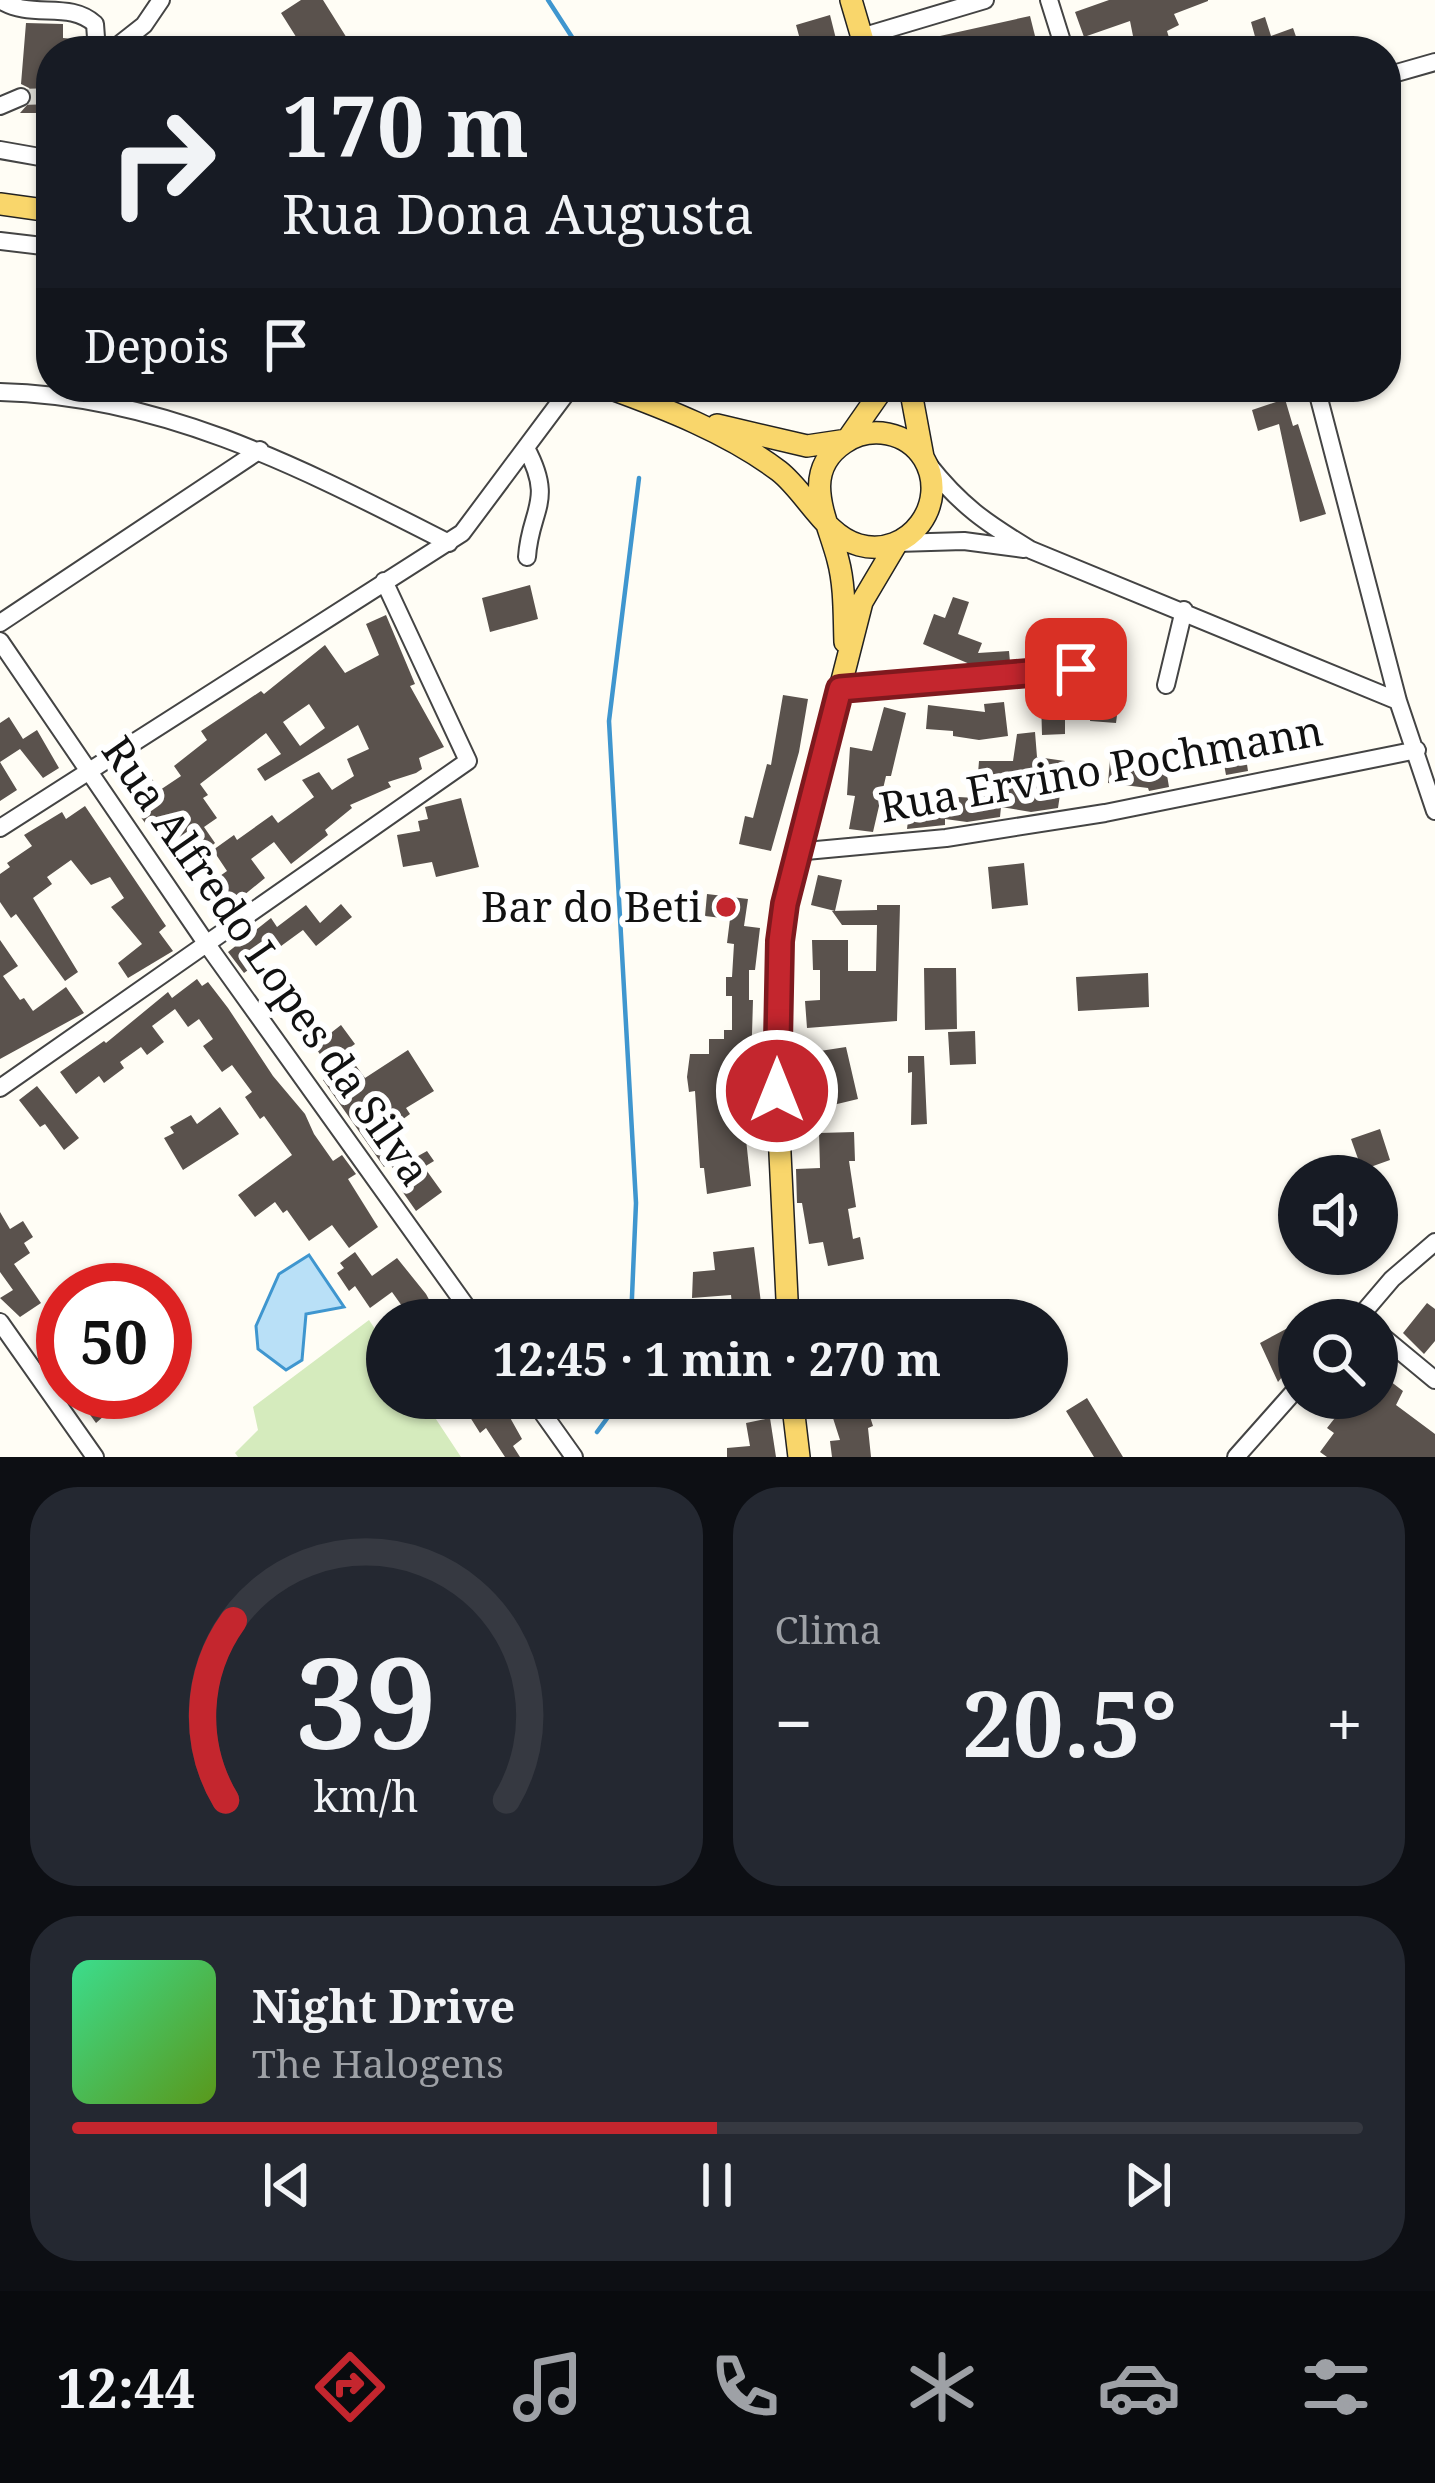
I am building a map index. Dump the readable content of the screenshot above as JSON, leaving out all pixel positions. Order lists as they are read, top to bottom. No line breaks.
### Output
{"streets":{"street":["Rua Ervino Pochmann","Rua Alfredo Lopes da Silva"]},"places":["Bar do Beti"],"page":{"turn":["170 m","Rua Dona Augusta"],"then":"Depois","limit":"50","trip":"12:45 · 1 min · 270 m","tile":"Clima","heat":["−","20.5°","+"],"song":["Night Drive","The Halogens"],"tabs":"12:44","gauge":["39","km/h"]}}
